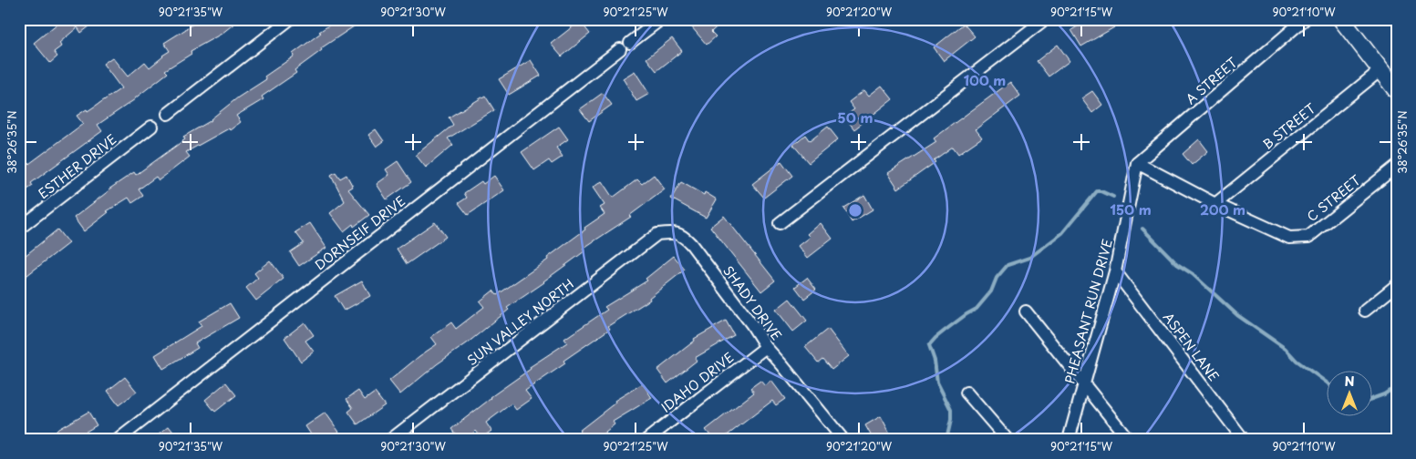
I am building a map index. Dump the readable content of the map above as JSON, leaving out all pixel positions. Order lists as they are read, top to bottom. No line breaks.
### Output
{"streets":{"street":["A STREET","B STREET","ESTHER DRIVE","C STREET","DORNSEIF DRIVE","SHADY DRIVE","PHEASANT RUN DRIVE","SUN VALLEY NORTH","ASPEN LANE","IDAHO DRIVE"]},"crossings":[["A STREET","C STREET"],["A STREET","PHEASANT RUN DRIVE"],["B STREET","C STREET"],["C STREET","PHEASANT RUN DRIVE"],["SHADY DRIVE","SUN VALLEY NORTH"],["SHADY DRIVE","IDAHO DRIVE"],["PHEASANT RUN DRIVE","ASPEN LANE"]],"north":"top","coordinates":["90°21'35\"W","90°21'30\"W","90°21'25\"W","90°21'20\"W","90°21'15\"W","90°21'10\"W","38°26'35\"N"],"rings":["100 m","50 m","150 m","200 m"]}
